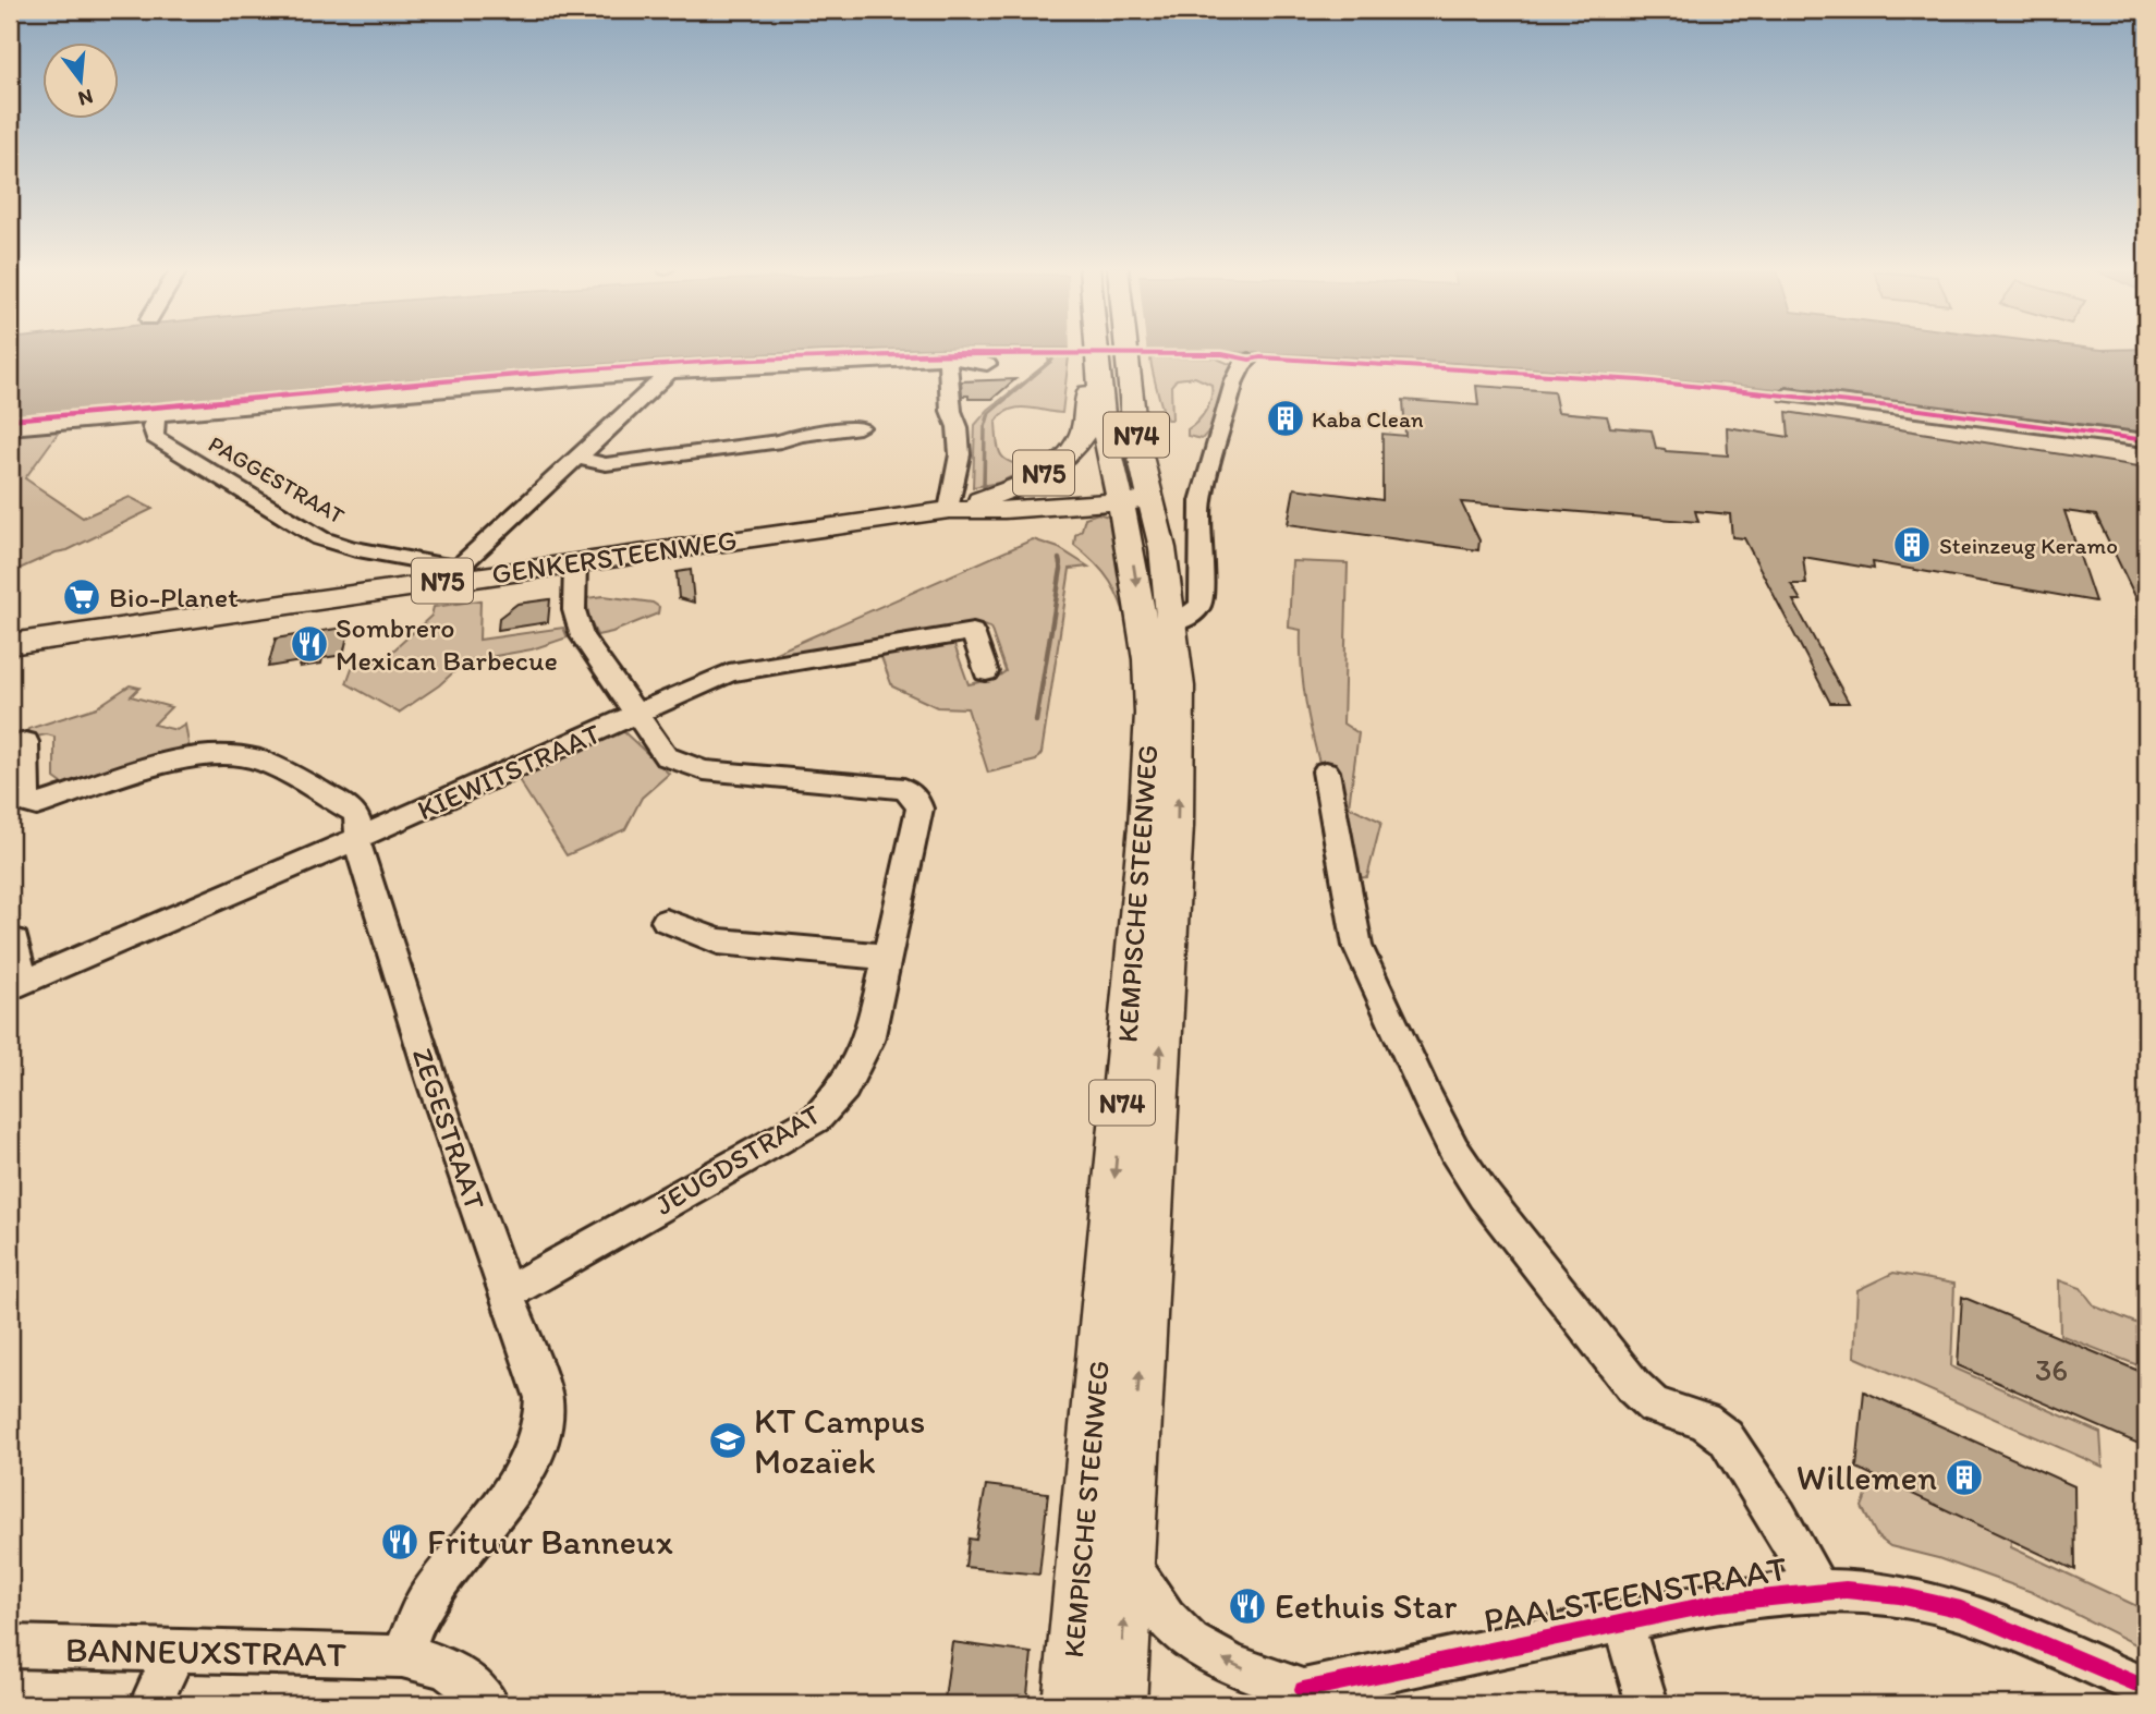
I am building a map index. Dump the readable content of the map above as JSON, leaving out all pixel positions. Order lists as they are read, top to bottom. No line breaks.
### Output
{"streets":{"main road":["N74","N75","GENKERSTEENWEG","KEMPISCHE STEENWEG"],"street":["PAGGESTRAAT","KIEWITSTRAAT","ZEGESTRAAT","JEUGDSTRAAT","PAALSTEENSTRAAT","BANNEUXSTRAAT"]},"crossings":[["GENKERSTEENWEG","KEMPISCHE STEENWEG"],["KIEWITSTRAAT","ZEGESTRAAT"],["KIEWITSTRAAT","JEUGDSTRAAT"],["KEMPISCHE STEENWEG","PAALSTEENSTRAAT"],["ZEGESTRAAT","JEUGDSTRAAT"],["ZEGESTRAAT","BANNEUXSTRAAT"]],"places":{"building":["Kaba Clean","Steinzeug Keramo","Willemen"],"supermarket":["Bio-Planet"],"restaurant":["Sombrero Mexican Barbecue","Frituur Banneux","Eethuis Star"],"school or university":["KT Campus Mozaïek"]},"house_numbers":["36"],"north":"bottom"}
